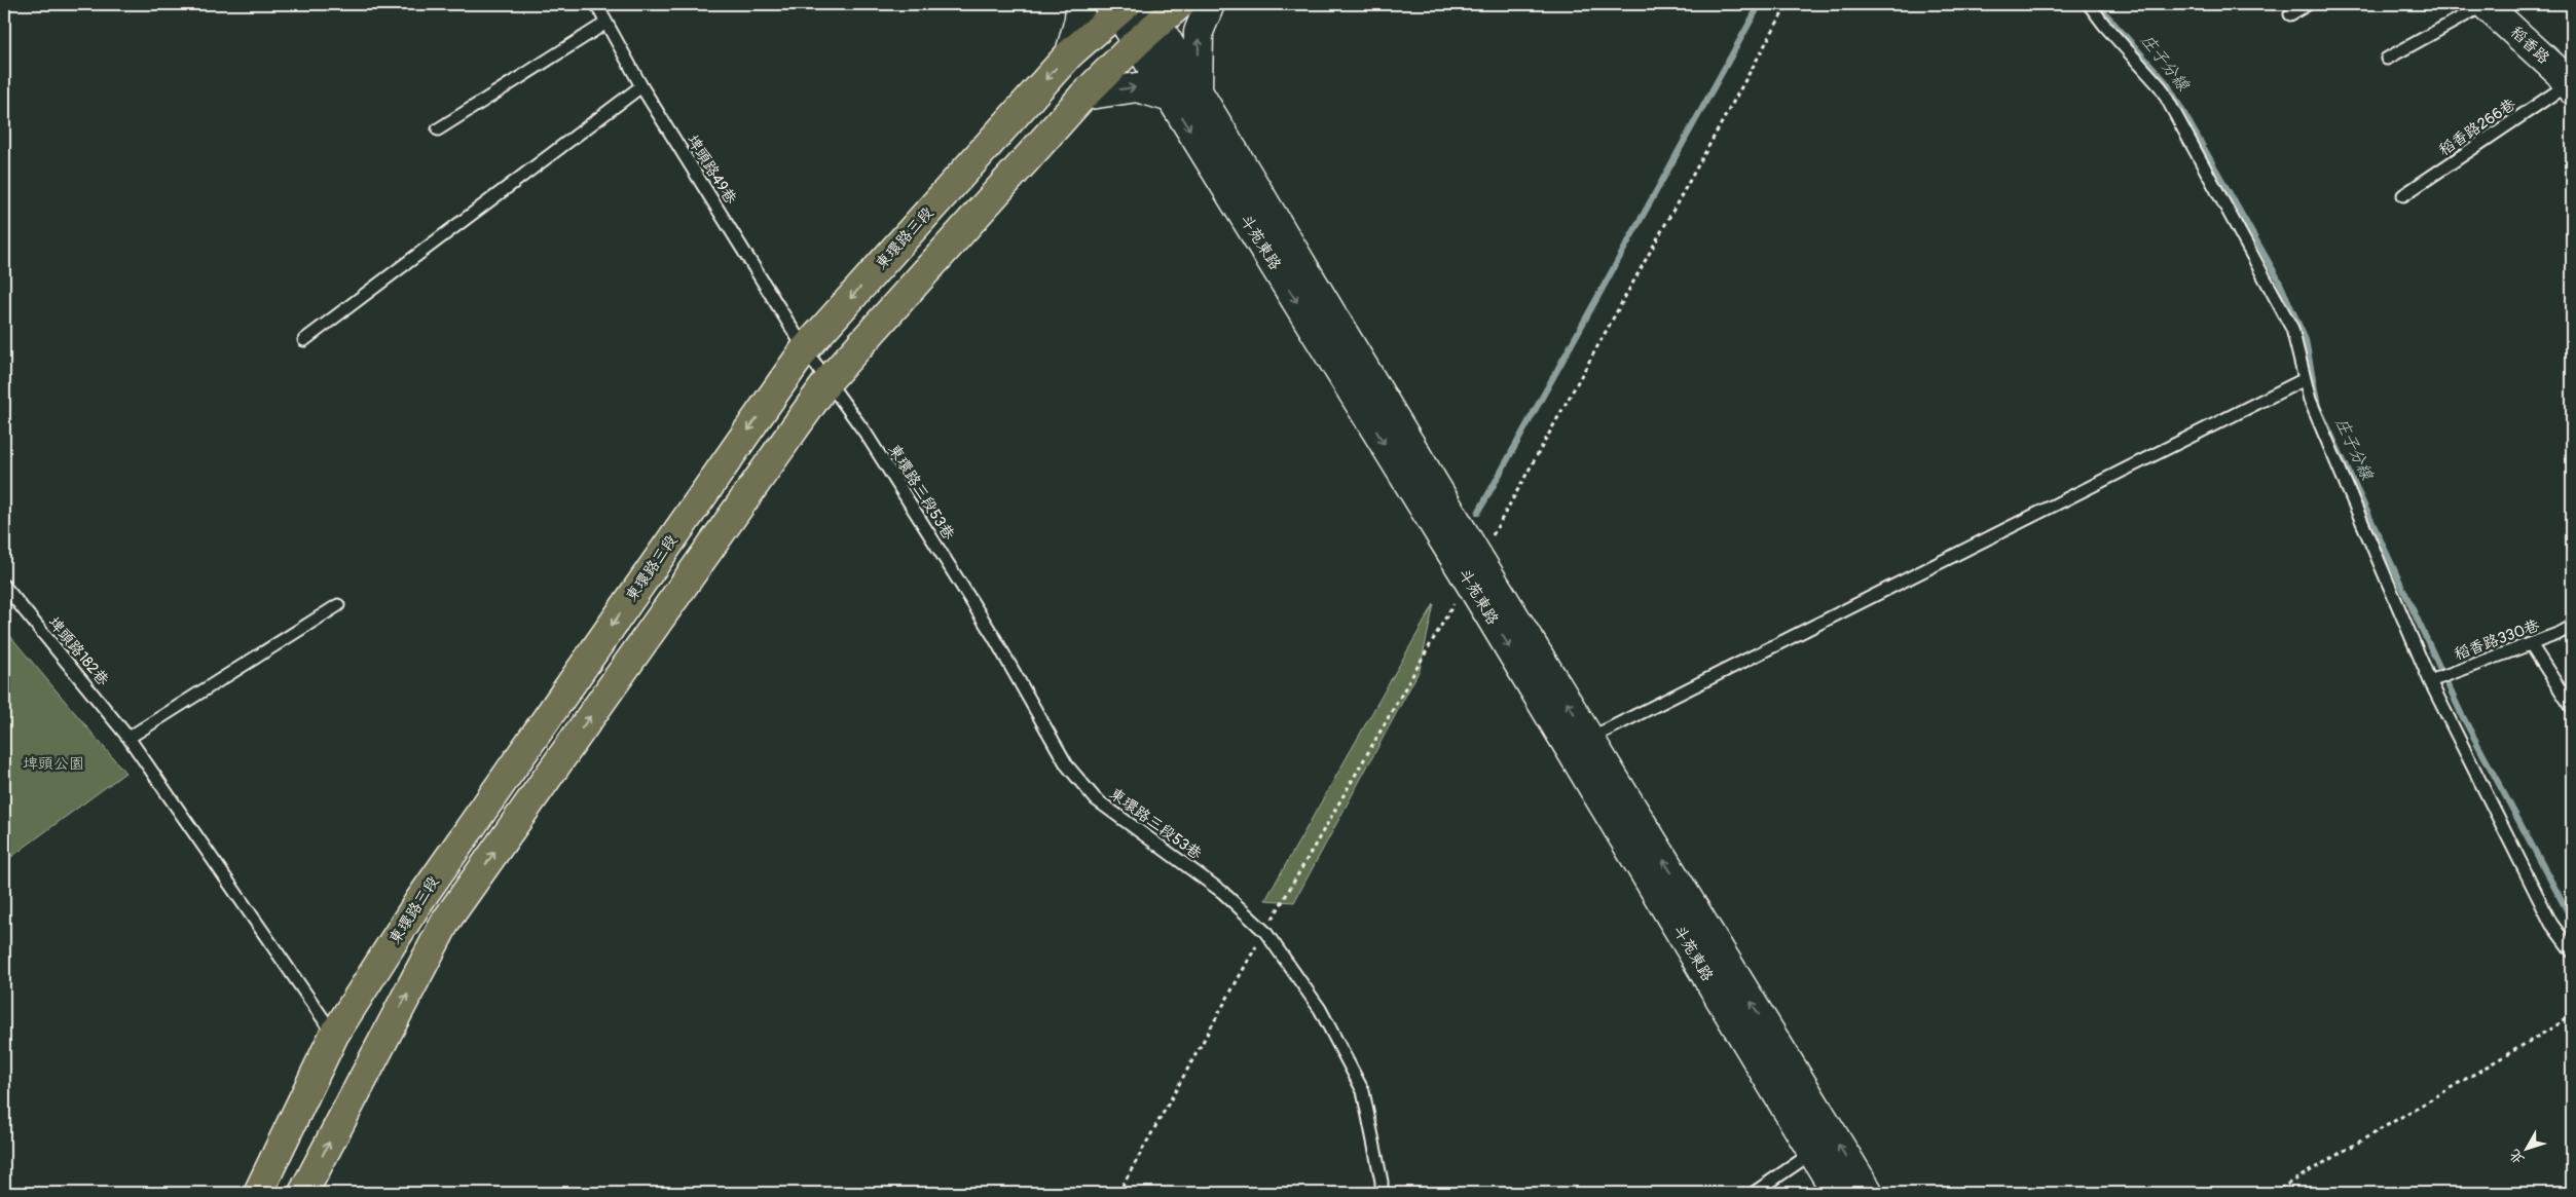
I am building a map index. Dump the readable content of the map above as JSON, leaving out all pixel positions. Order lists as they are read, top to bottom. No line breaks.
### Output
{"streets":{"main road":["稻香路","東環路三段","斗苑東路"],"lane":["稻香路266巷","埤頭路49巷","東環路三段53巷","稻香路330巷","埤頭路182巷"]},"crossings":[["稻香路","稻香路266巷"],["埤頭路49巷","東環路三段"],["埤頭路49巷","東環路三段53巷"],["東環路三段","斗苑東路"],["東環路三段","東環路三段53巷"],["東環路三段","埤頭路182巷"]],"water":["庄子分線"],"parks":["埤頭公園"],"north":"bottom left"}
